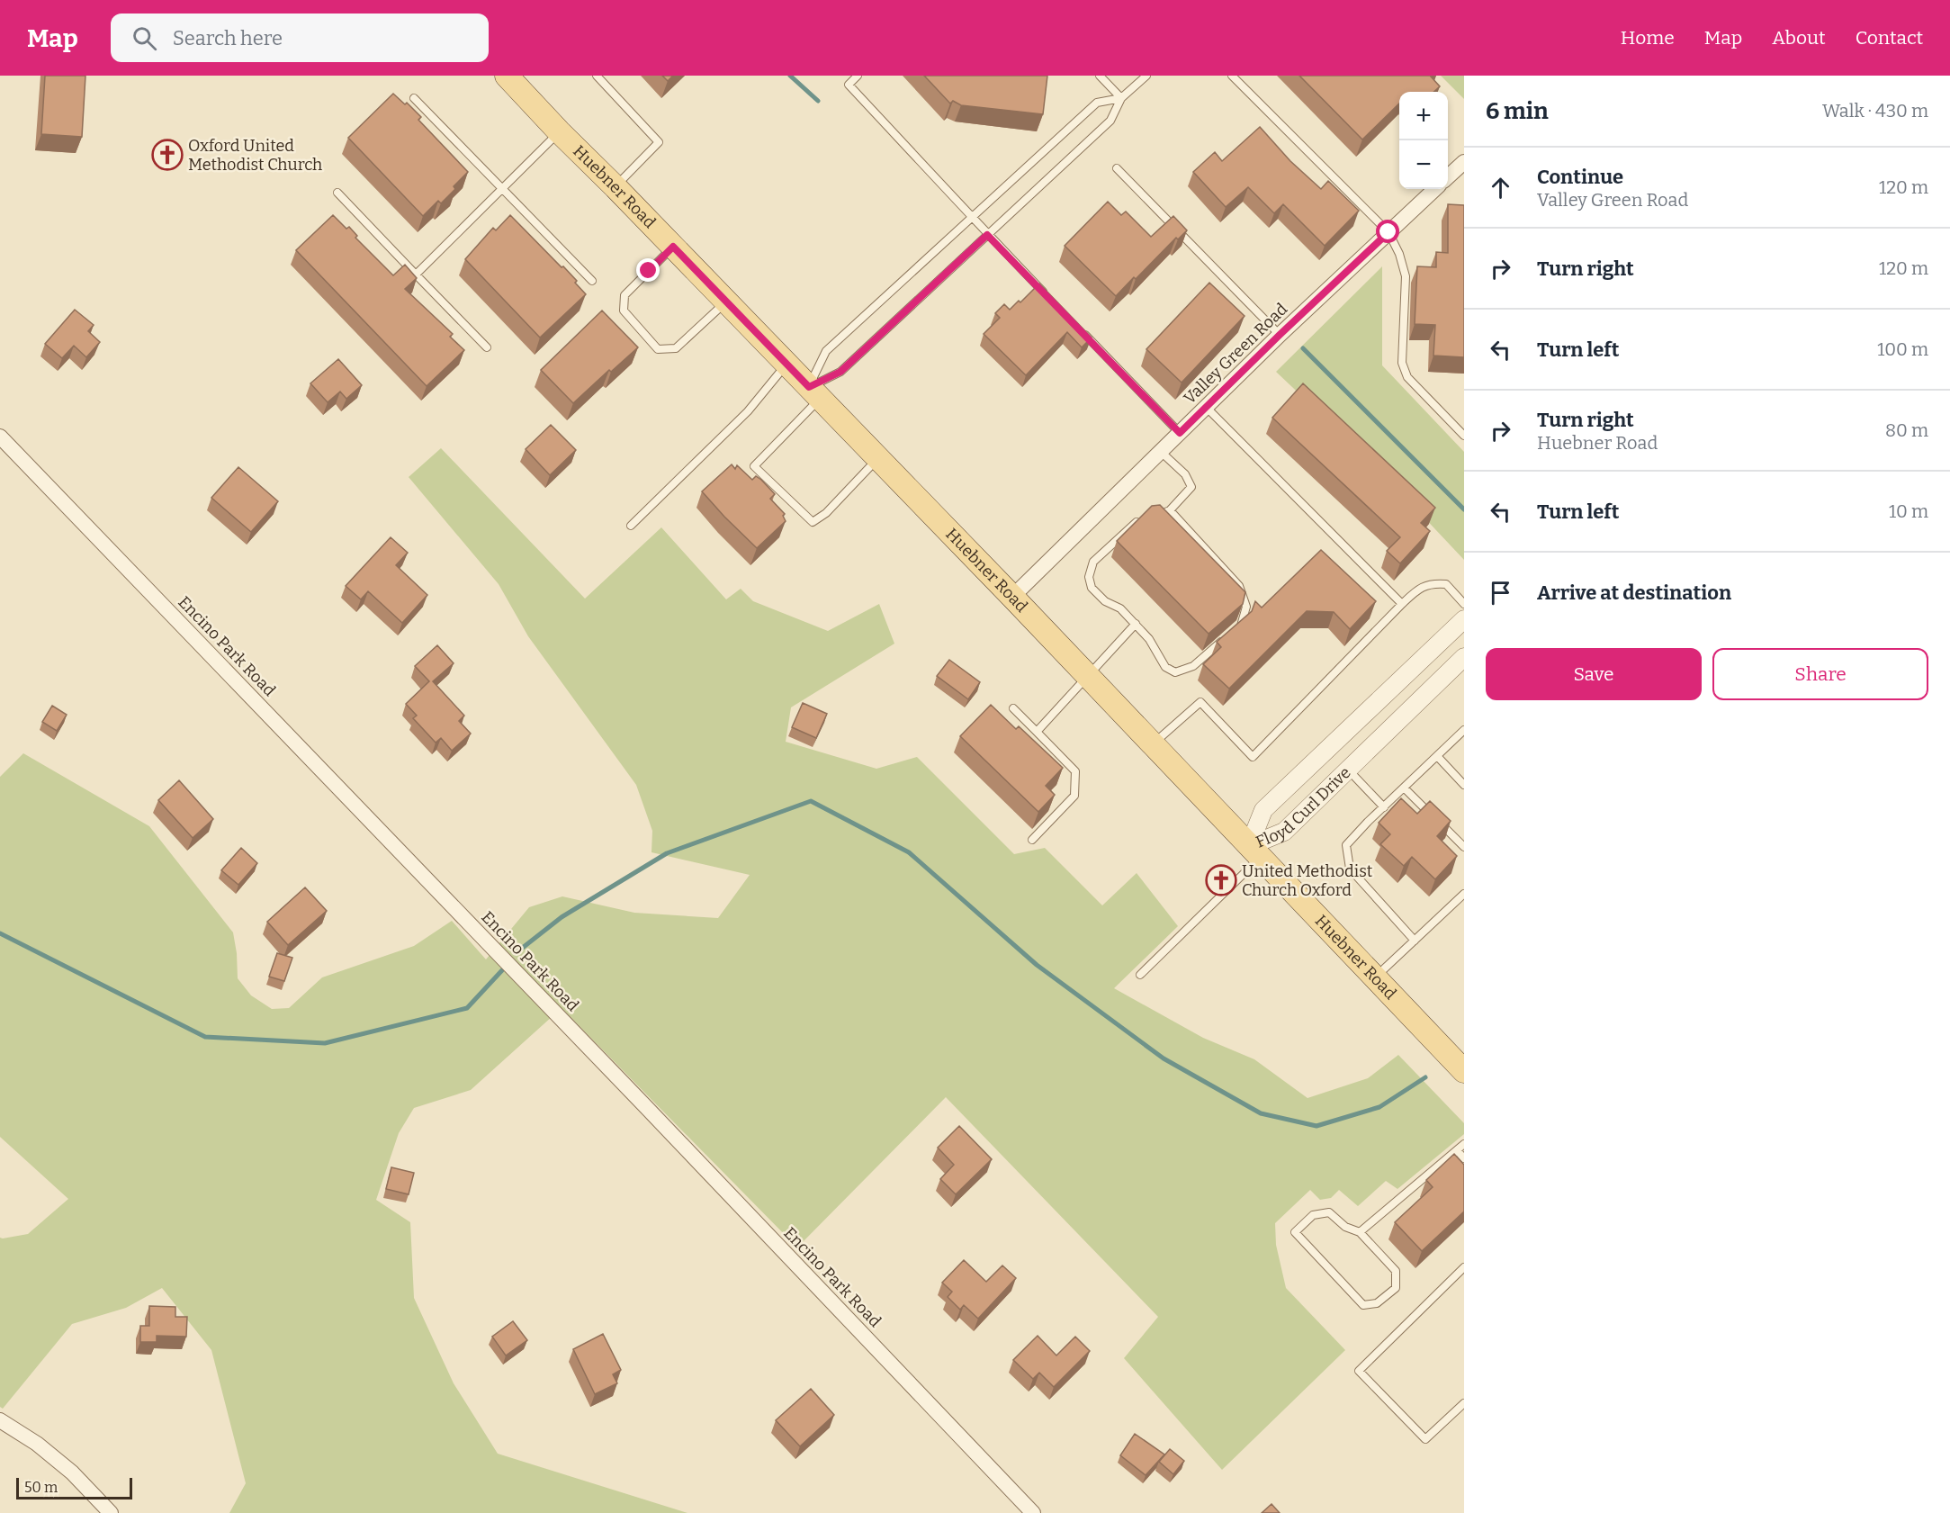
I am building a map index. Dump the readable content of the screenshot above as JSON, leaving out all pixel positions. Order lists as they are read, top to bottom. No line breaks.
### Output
{"streets":{"main road":["Huebner Road"],"street":["Valley Green Road","Encino Park Road","Floyd Curl Drive"]},"crossings":[["Huebner Road","Valley Green Road"],["Huebner Road","Floyd Curl Drive"]],"places":{"church":["Oxford United Methodist Church","United Methodist Church Oxford"]},"scale_bar":"50 m","page":{"header":"Map","search":"Search here","nav":["Home","Map","About","Contact"],"heading":["6 min","Walk · 430 m"],"map_buttons":["+","−"],"list":[["Continue","Valley Green Road","120 m"],["Turn right","120 m"],["Turn left","100 m"],["Turn right","Huebner Road","80 m"],["Turn left","10 m"],"Arrive at destination"],"buttons":["Save","Share"],"scale":"50 m"}}
